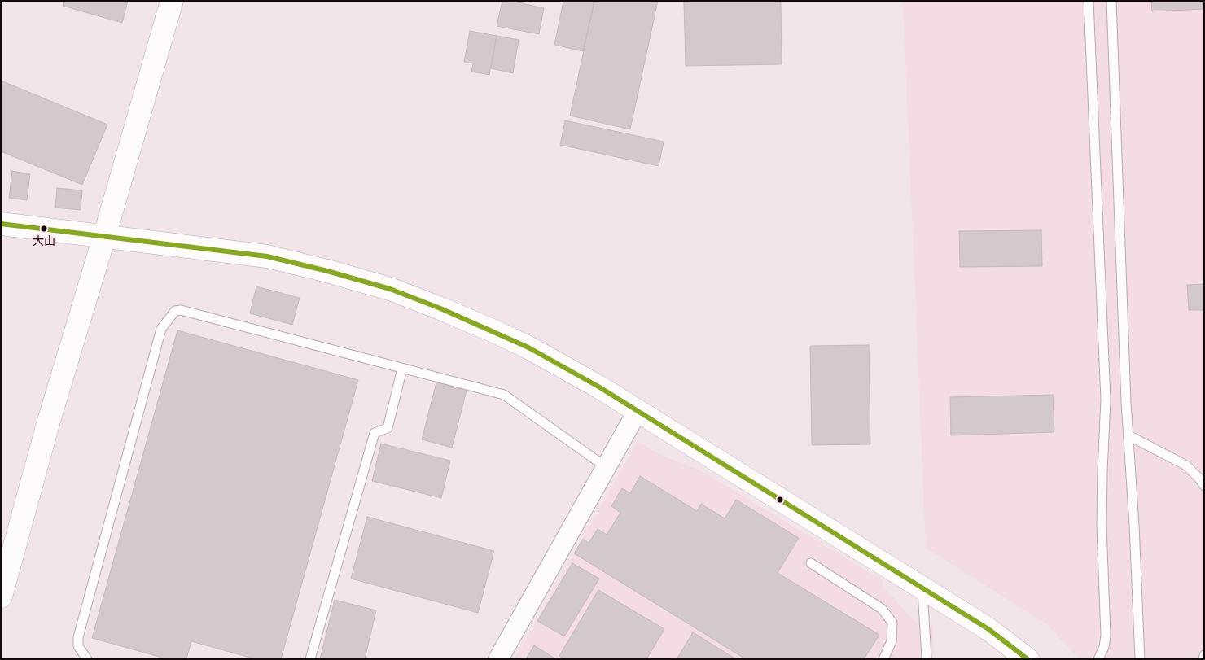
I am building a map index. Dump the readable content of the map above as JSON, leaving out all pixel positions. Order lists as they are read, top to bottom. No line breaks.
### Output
{"places":["大山"]}
